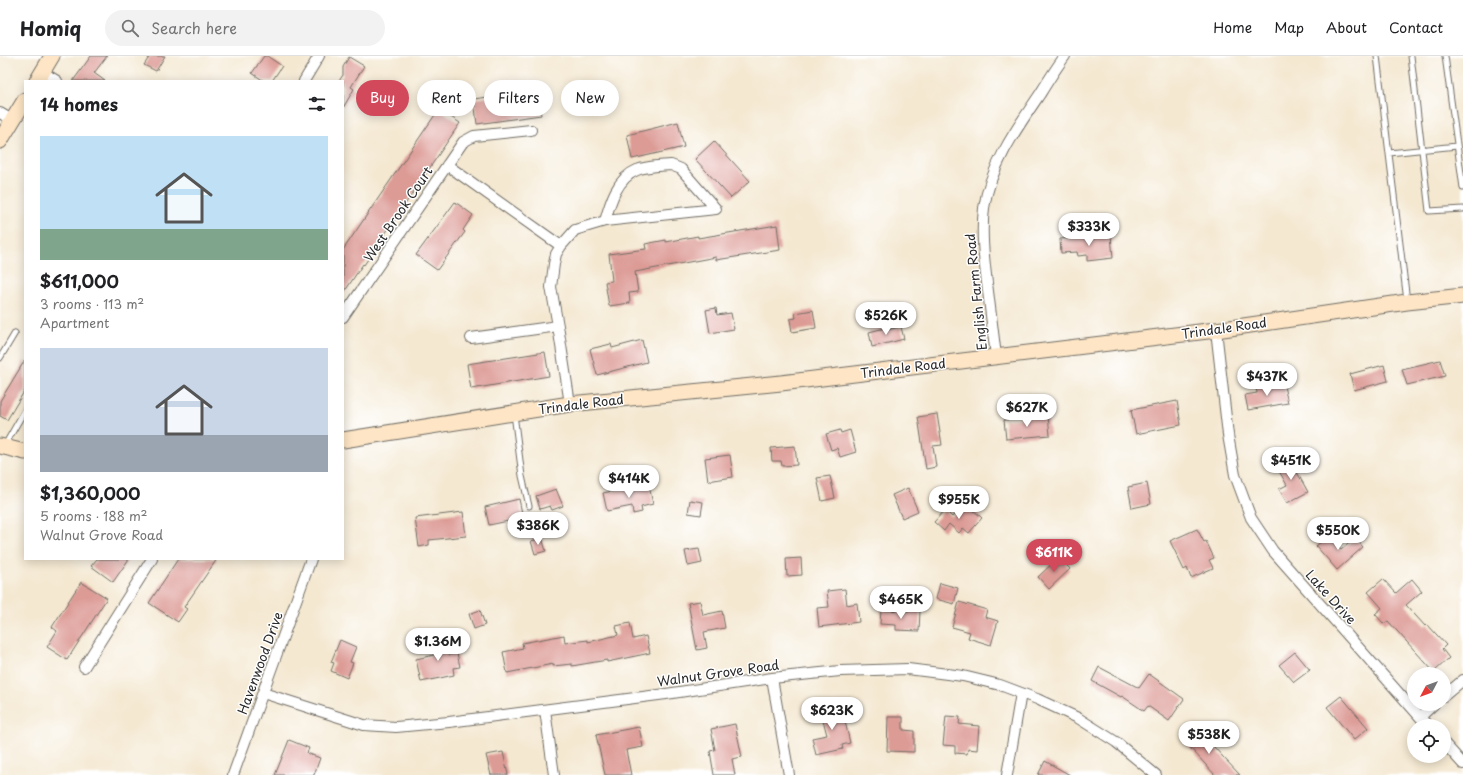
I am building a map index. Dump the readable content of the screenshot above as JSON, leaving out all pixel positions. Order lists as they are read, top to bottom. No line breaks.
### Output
{"streets":{"main road":["Trindale Road"],"street":["West Brook Court","English Farm Road","Lake Drive","Havenwood Drive","Walnut Grove Road"]},"crossings":[["English Farm Road","Trindale Road"],["Trindale Road","Lake Drive"],["Havenwood Drive","Walnut Grove Road"]],"north":"bottom left","page":{"header":"Homiq","search":"Search here","nav":["Home","Map","About","Contact"],"chip":["Buy","Rent","Filters","New"],"heading":"14 homes","list":[{"name":"$611,000","note":"3 rooms · 113 m² · Apartment"},{"name":"$1,360,000","note":"5 rooms · 188 m² · Walnut Grove Road"}],"price":["$333K","$526K","$437K","$627K","$451K","$414K","$955K","$386K","$550K","$611K","$465K","$1.36M","$623K","$538K"]}}
